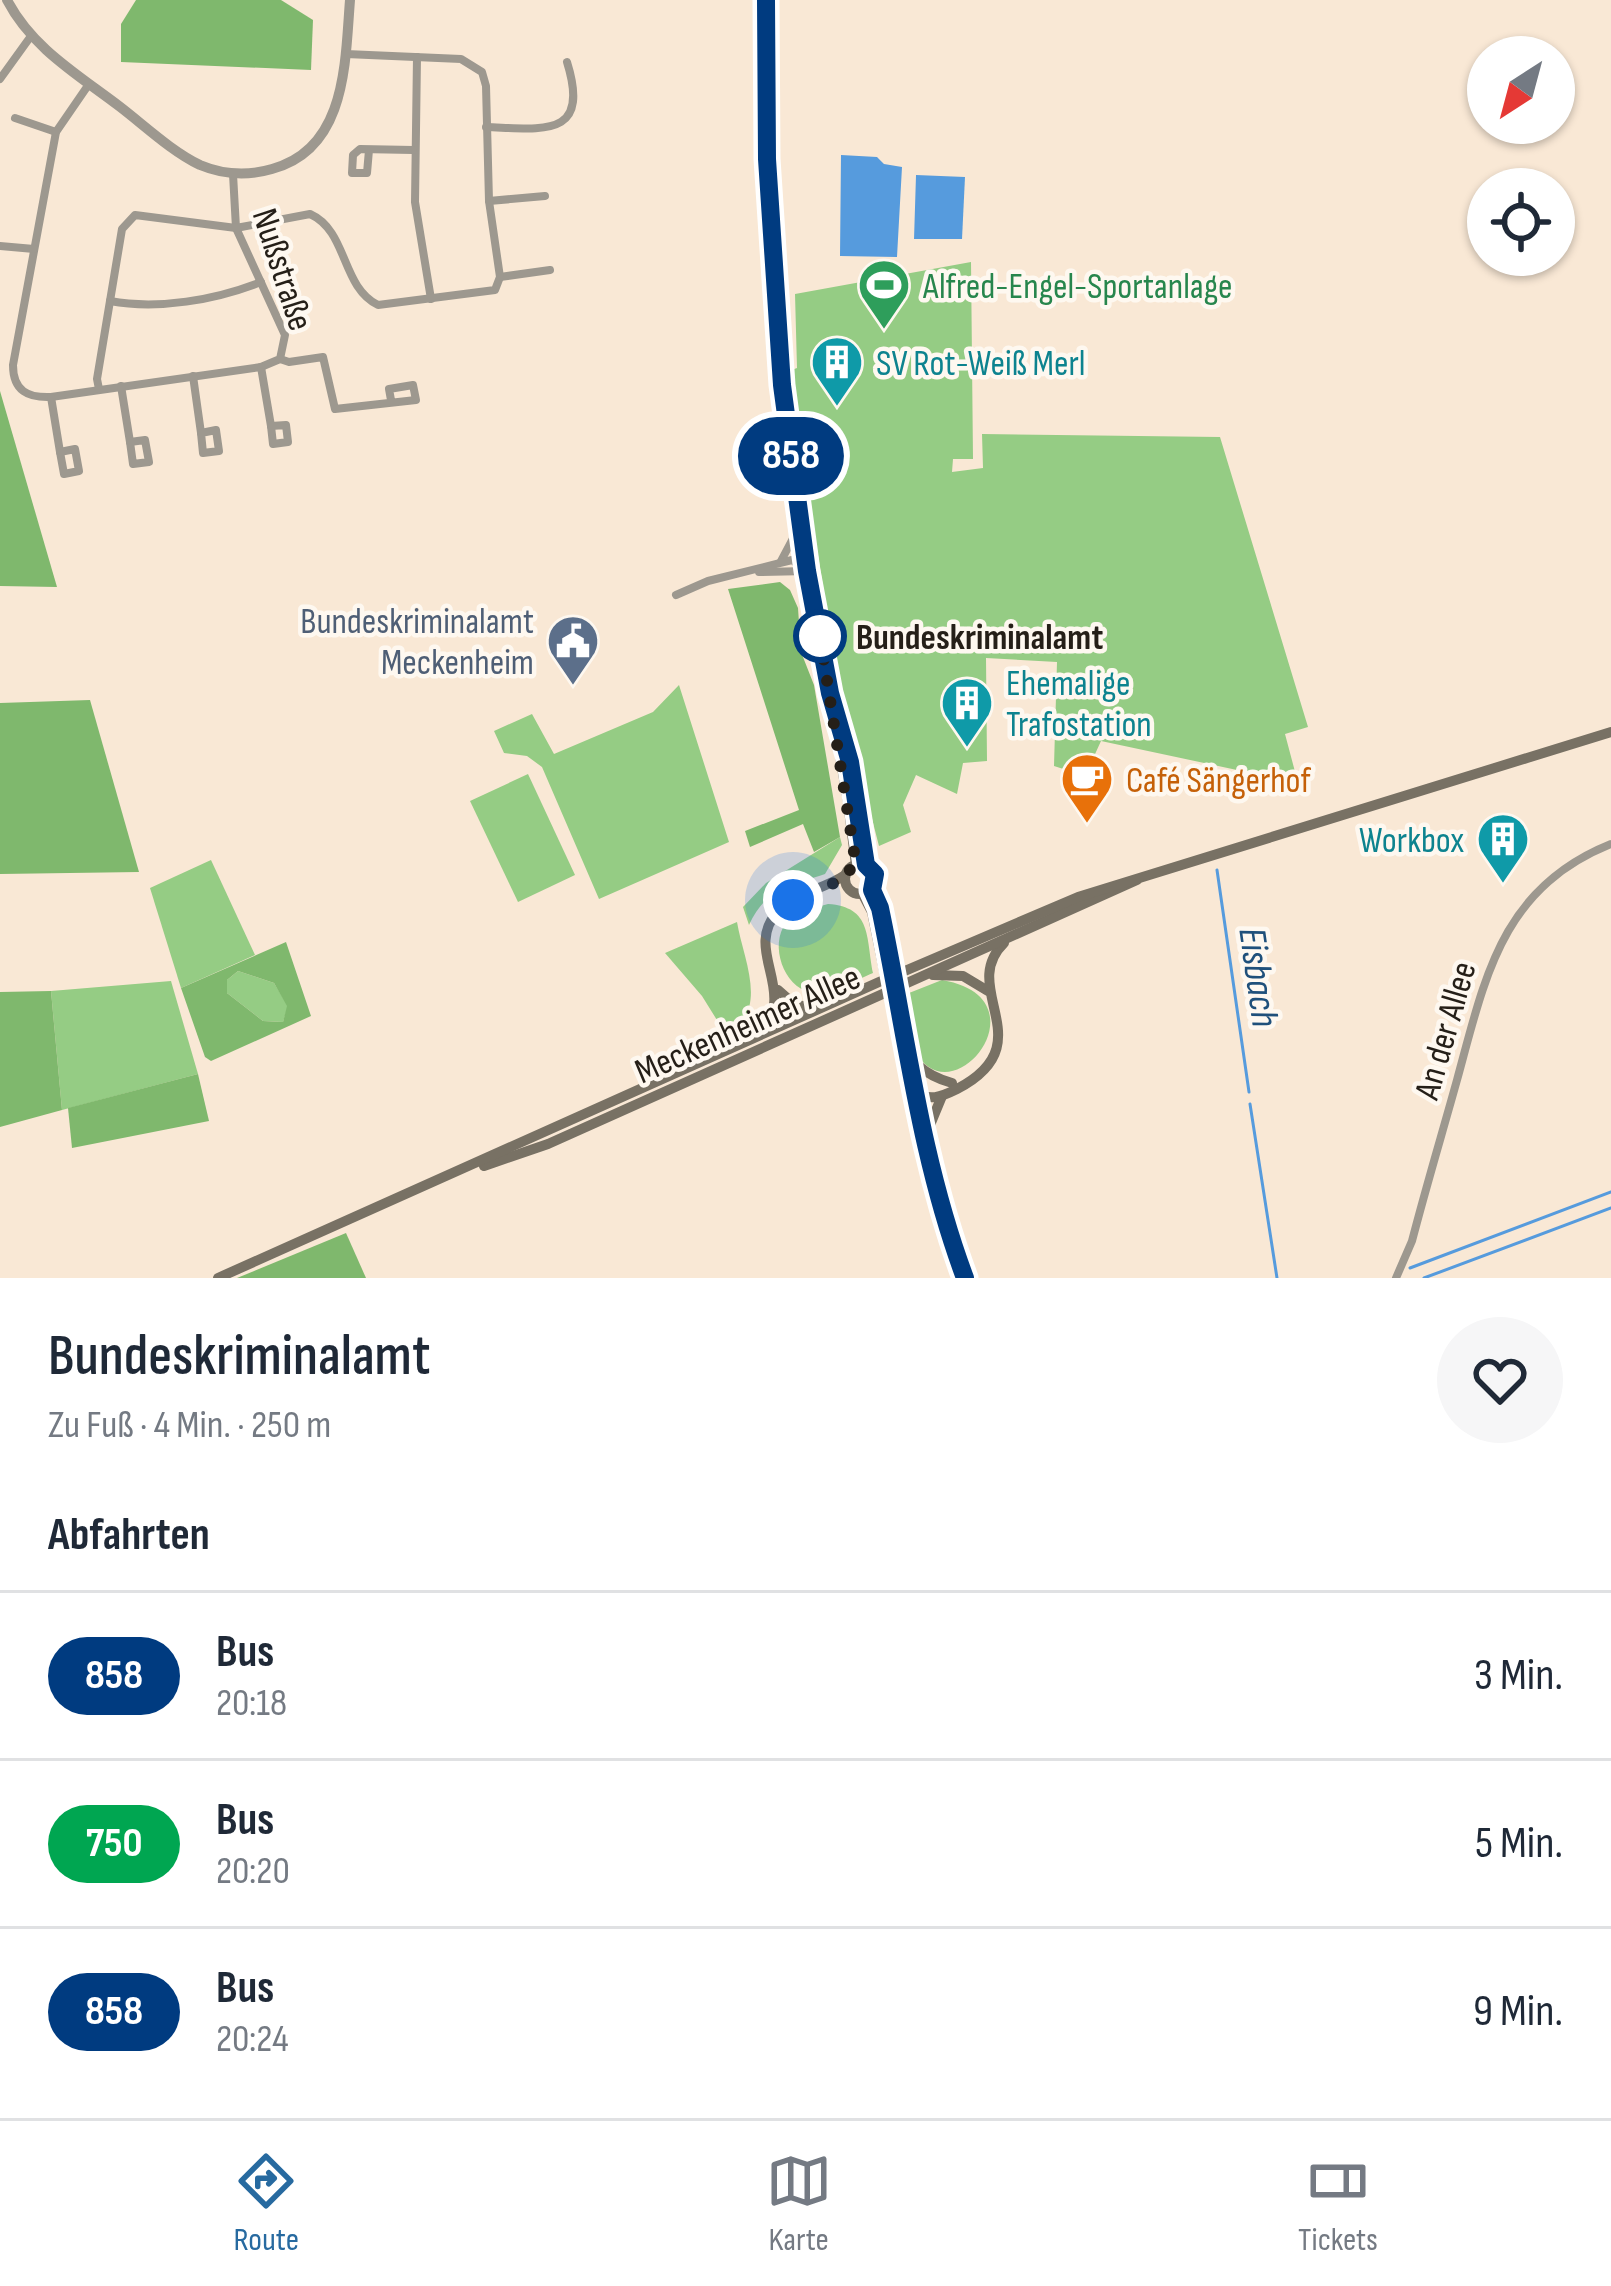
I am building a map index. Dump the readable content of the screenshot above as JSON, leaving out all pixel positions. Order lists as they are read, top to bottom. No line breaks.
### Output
{"streets":{"main road":["Meckenheimer Allee"],"street":["Nußstraße","An der Allee"]},"water":["Eisbach"],"places":{"sports":["Alfred-Engel-Sportanlage"],"building":["SV Rot-Weiß Merl","Ehemalige Trafostation","Workbox"],"other":["Bundeskriminalamt"],"public building":["Bundeskriminalamt Meckenheim"],"cafe":["Café Sängerhof"]},"lines":["bus line 858"],"north":"bottom left","page":{"on_map":"858","heading":[["Bundeskriminalamt","Zu Fuß · 4 Min. · 250 m"],"Abfahrten"],"list":[{"mark":"858","name":"Bus","note":"20:18","value":"3 Min."},{"mark":"750","name":"Bus","note":"20:20","value":"5 Min."},{"mark":"858","name":"Bus","note":"20:24","value":"9 Min."}],"tabs":["Route","Karte","Tickets"]}}
